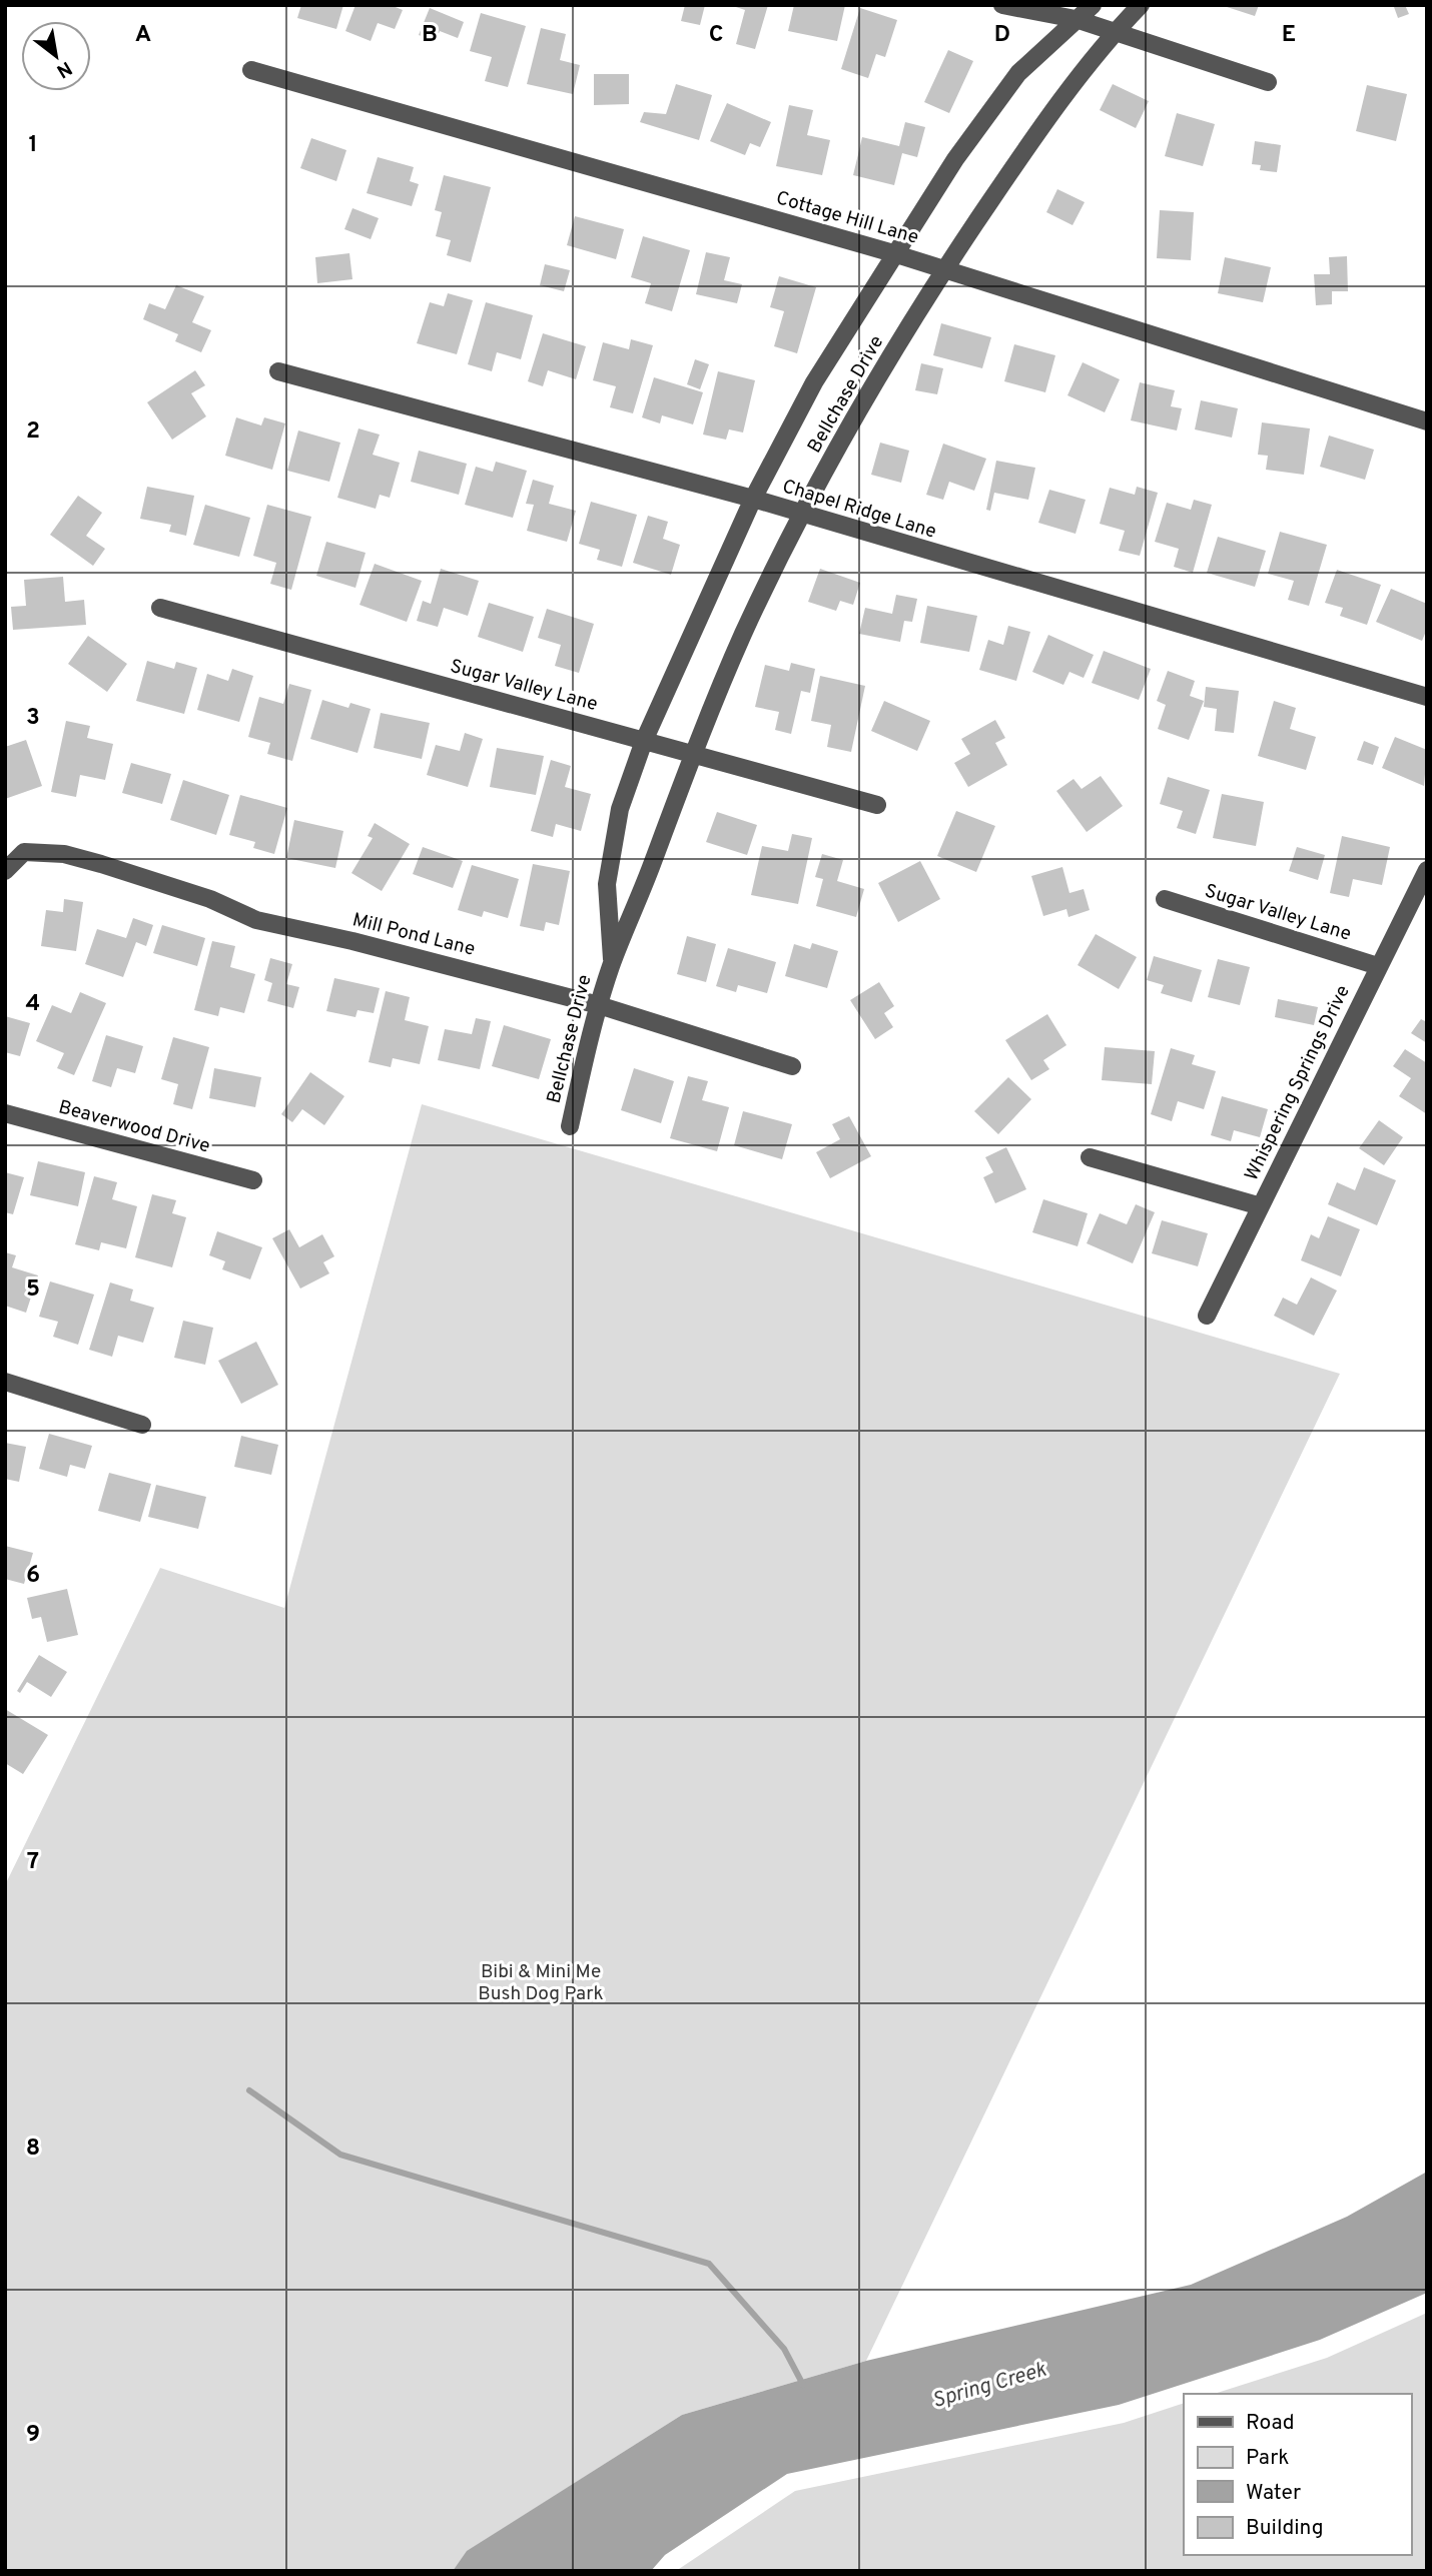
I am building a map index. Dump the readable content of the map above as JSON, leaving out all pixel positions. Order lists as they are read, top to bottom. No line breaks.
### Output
{"streets":{"street":["Cottage Hill Lane","Bellchase Drive","Chapel Ridge Lane","Sugar Valley Lane","Mill Pond Lane","Whispering Springs Drive","Beaverwood Drive"]},"crossings":[["Cottage Hill Lane","Bellchase Drive"],["Bellchase Drive","Chapel Ridge Lane"],["Bellchase Drive","Sugar Valley Lane"],["Bellchase Drive","Mill Pond Lane"],["Sugar Valley Lane","Whispering Springs Drive"]],"water":["Spring Creek"],"parks":["Bibi & Mini Me Bush Dog Park"],"legend":["Road","Park","Water","Building"],"north":"bottom right","grid":{"columns":["A","B","C","D","E"],"rows":["1","2","3","4","5","6","7","8","9"]}}
